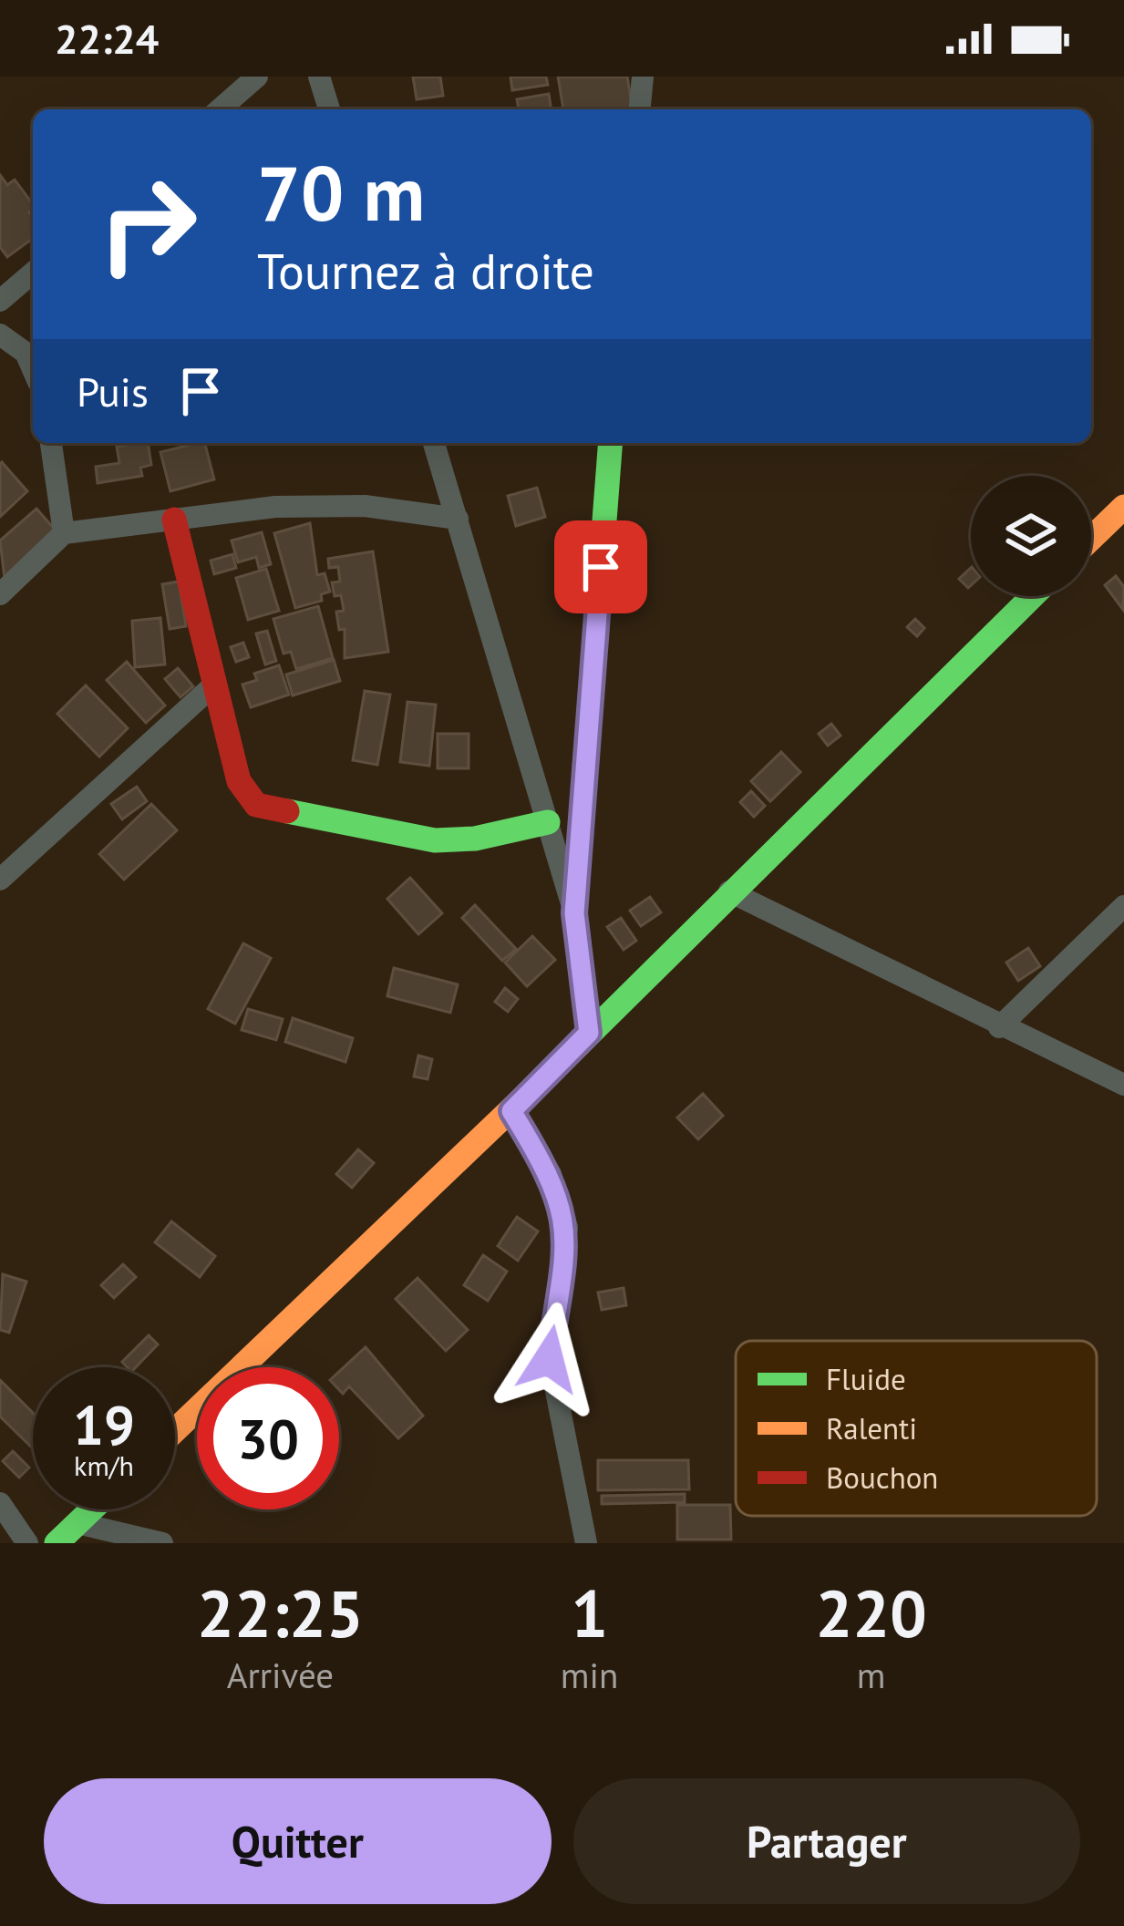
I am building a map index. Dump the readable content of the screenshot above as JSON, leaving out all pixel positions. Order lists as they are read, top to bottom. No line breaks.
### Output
{"legend":["Fluide","Ralenti","Bouchon"],"page":{"status":"22:24","turn":["70 m","Tournez à droite"],"then":"Puis","speed":"19 km/h","limit":"30","eta":["22:25","Arrivée","1","min","220","m"],"buttons":["Quitter","Partager"]}}
